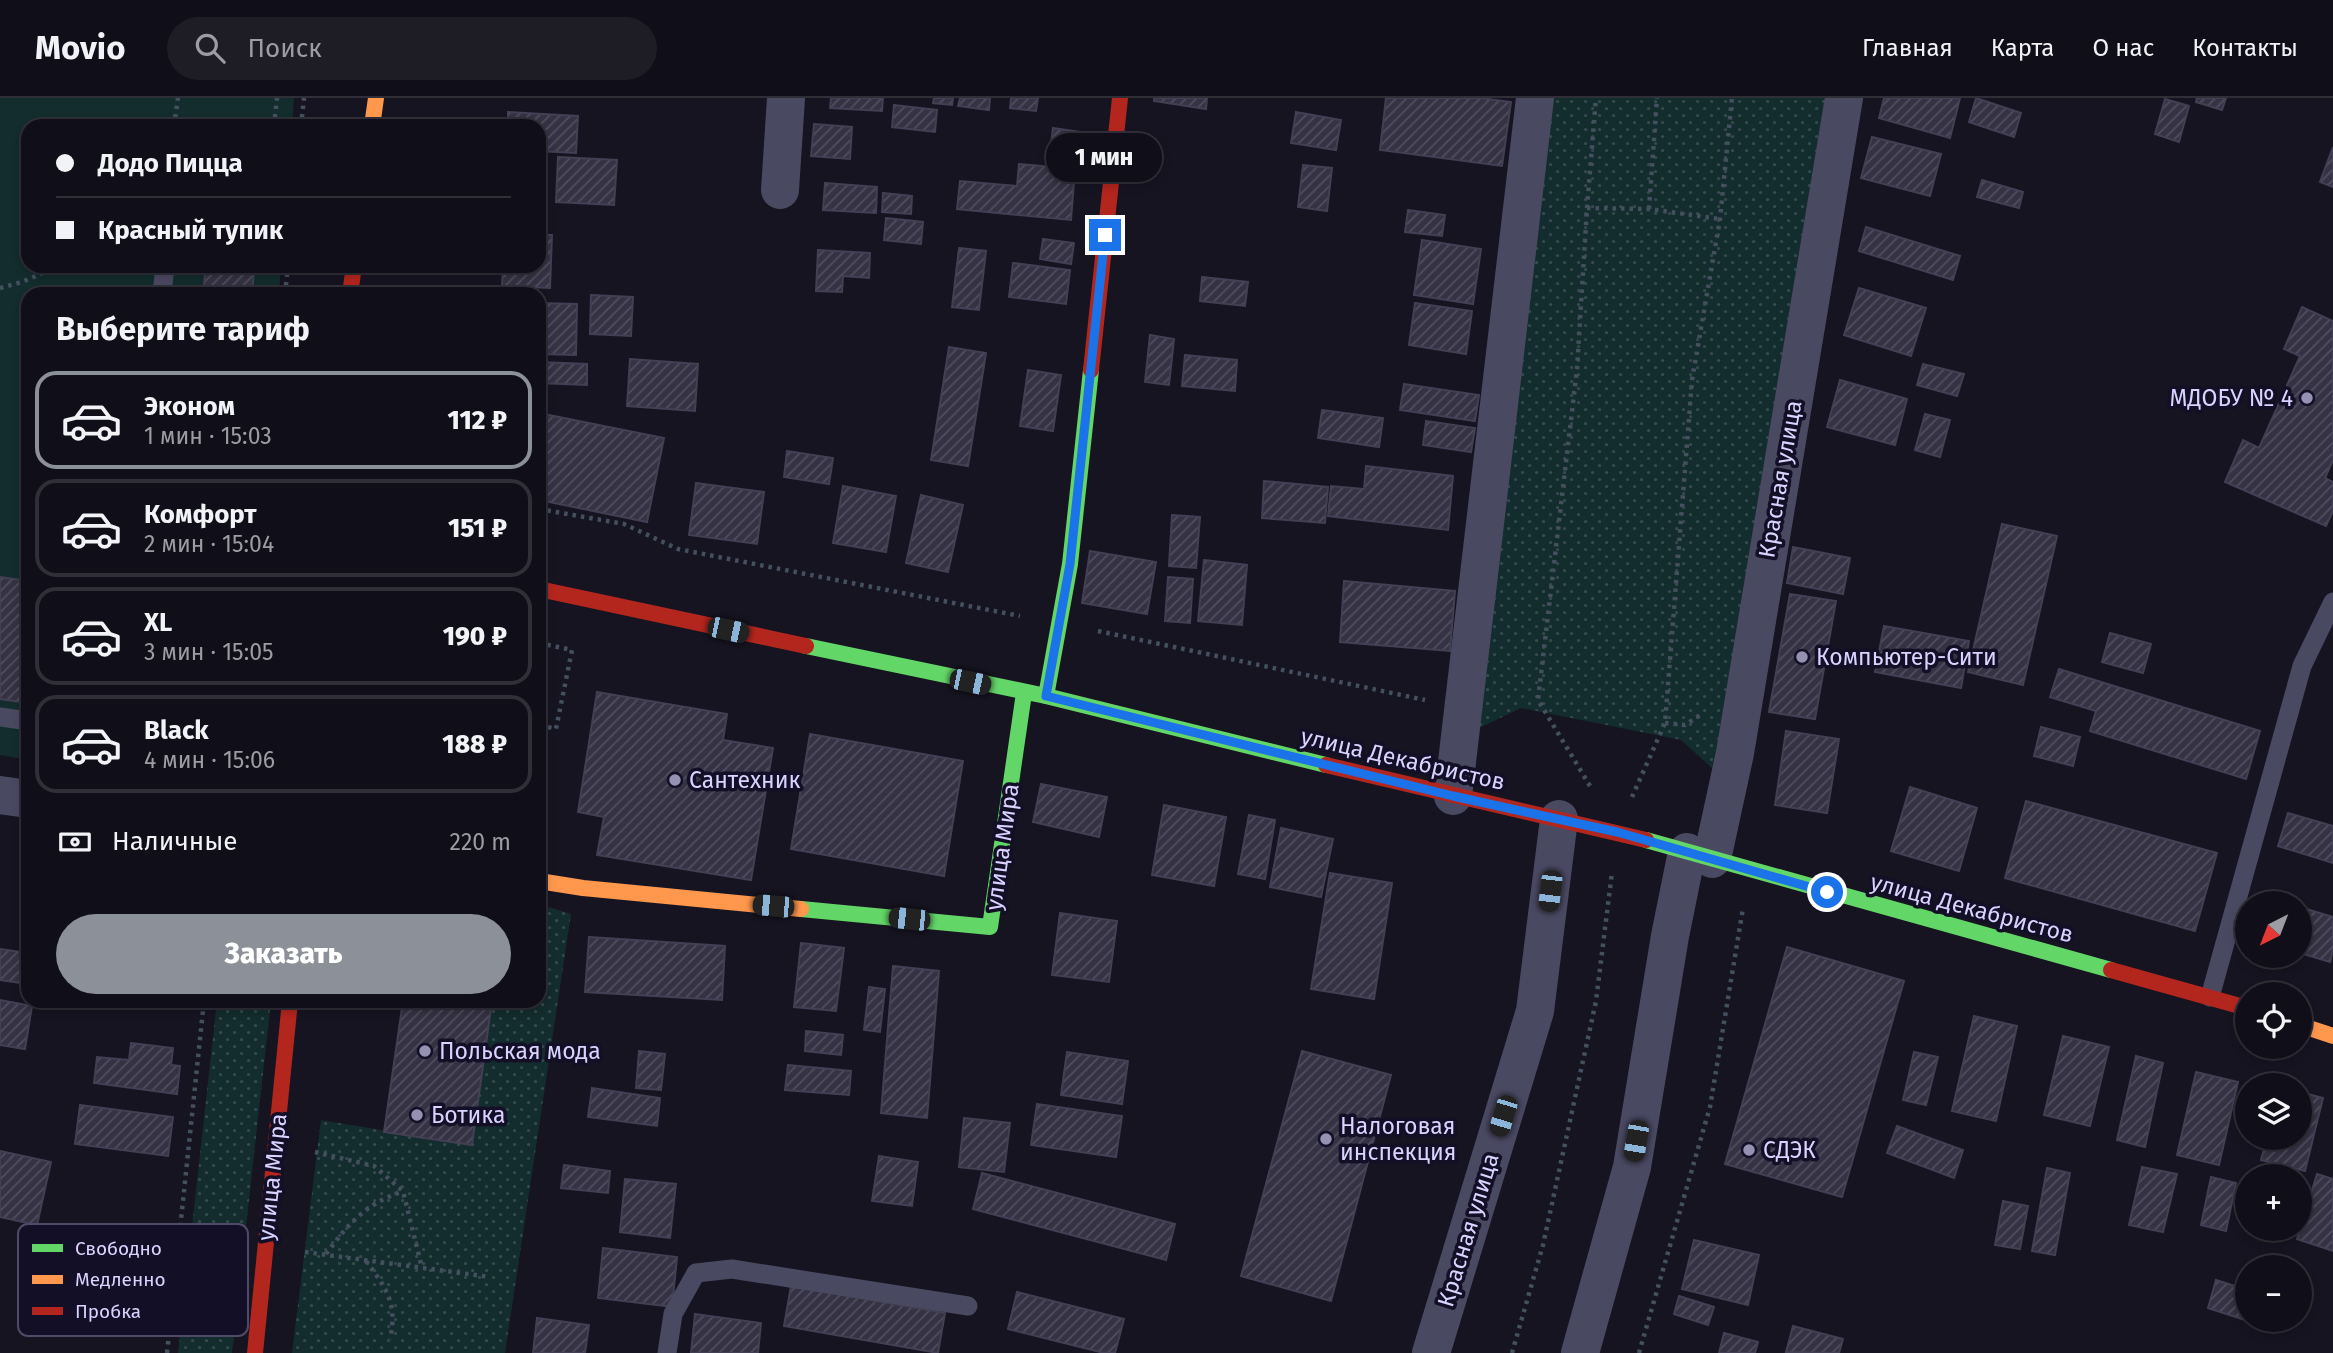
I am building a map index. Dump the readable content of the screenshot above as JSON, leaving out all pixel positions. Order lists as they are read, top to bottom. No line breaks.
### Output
{"streets":{"street":["Красная улица","улица Декабристов","улица Мира"]},"crossings":[["Красная улица","улица Декабристов"],["улица Декабристов","улица Мира"]],"places":["МДОБУ № 4","Компьютер-Сити","Сантехник","Польская мода","Ботика","Налоговая инспекция","СДЭК"],"legend":["Свободно","Медленно","Пробка"],"north":"bottom left","page":{"header":"Movio","search":"Поиск","nav":["Главная","Карта","О нас","Контакты"],"banner":["Додо Пицца","Красный тупик"],"bubble":"1 мин","heading":"Выберите тариф","list":[{"name":"Эконом","note":"1 мин · 15:03","value":"112 ₽"},{"name":"Комфорт","note":"2 мин · 15:04","value":"151 ₽"},{"name":"XL","note":"3 мин · 15:05","value":"190 ₽"},{"name":"Black","note":"4 мин · 15:06","value":"188 ₽"}],"pay":["Наличные","220 m"],"map_buttons":["+","−"],"buttons":"Заказать"}}
